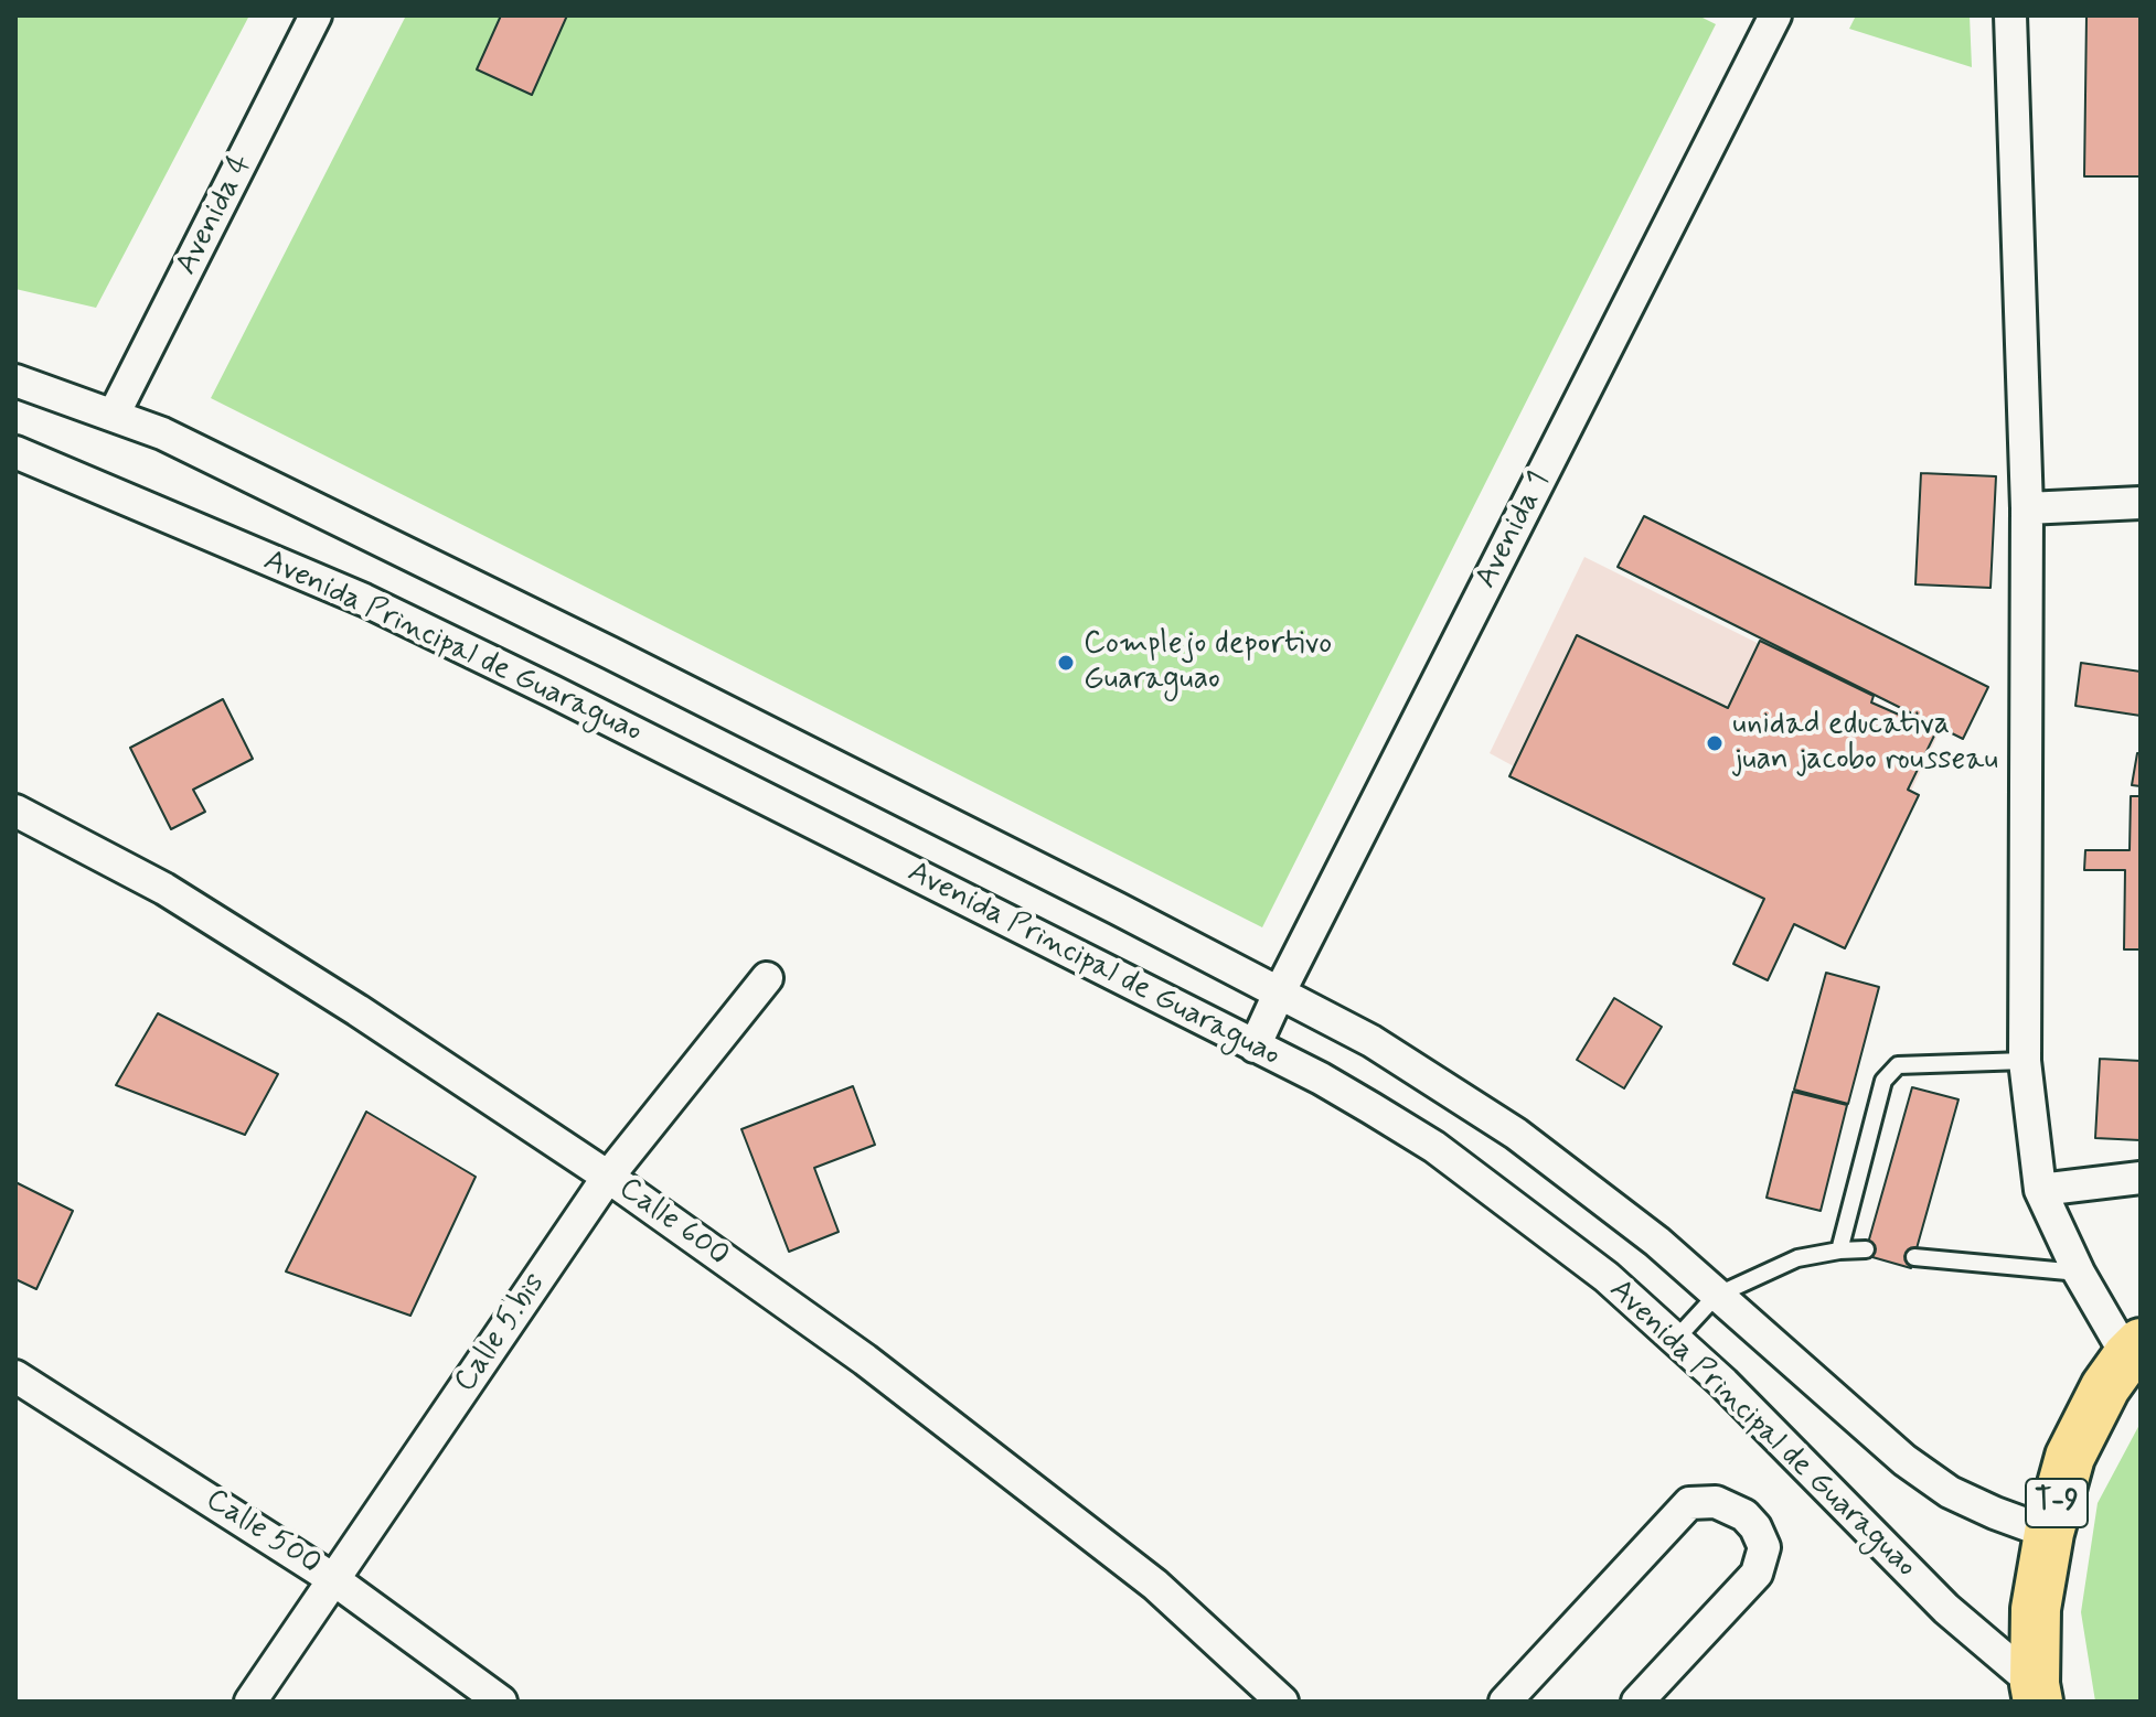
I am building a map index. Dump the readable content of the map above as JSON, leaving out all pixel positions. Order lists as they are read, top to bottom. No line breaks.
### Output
{"streets":{"highway":["T-9"],"street":["Avenida 4","Avenida 1","Avenida Principal de Guaraguao","Calle 600","Calle 5.bis","Calle 500"]},"crossings":[["Avenida 4","Avenida Principal de Guaraguao"],["Avenida 1","Avenida Principal de Guaraguao"],["Avenida Principal de Guaraguao","T-9"],["Calle 600","Calle 5.bis"],["Calle 5.bis","Calle 500"]],"places":["Complejo deportivo Guaraguao","unidad educativa juan jacobo rousseau"]}
